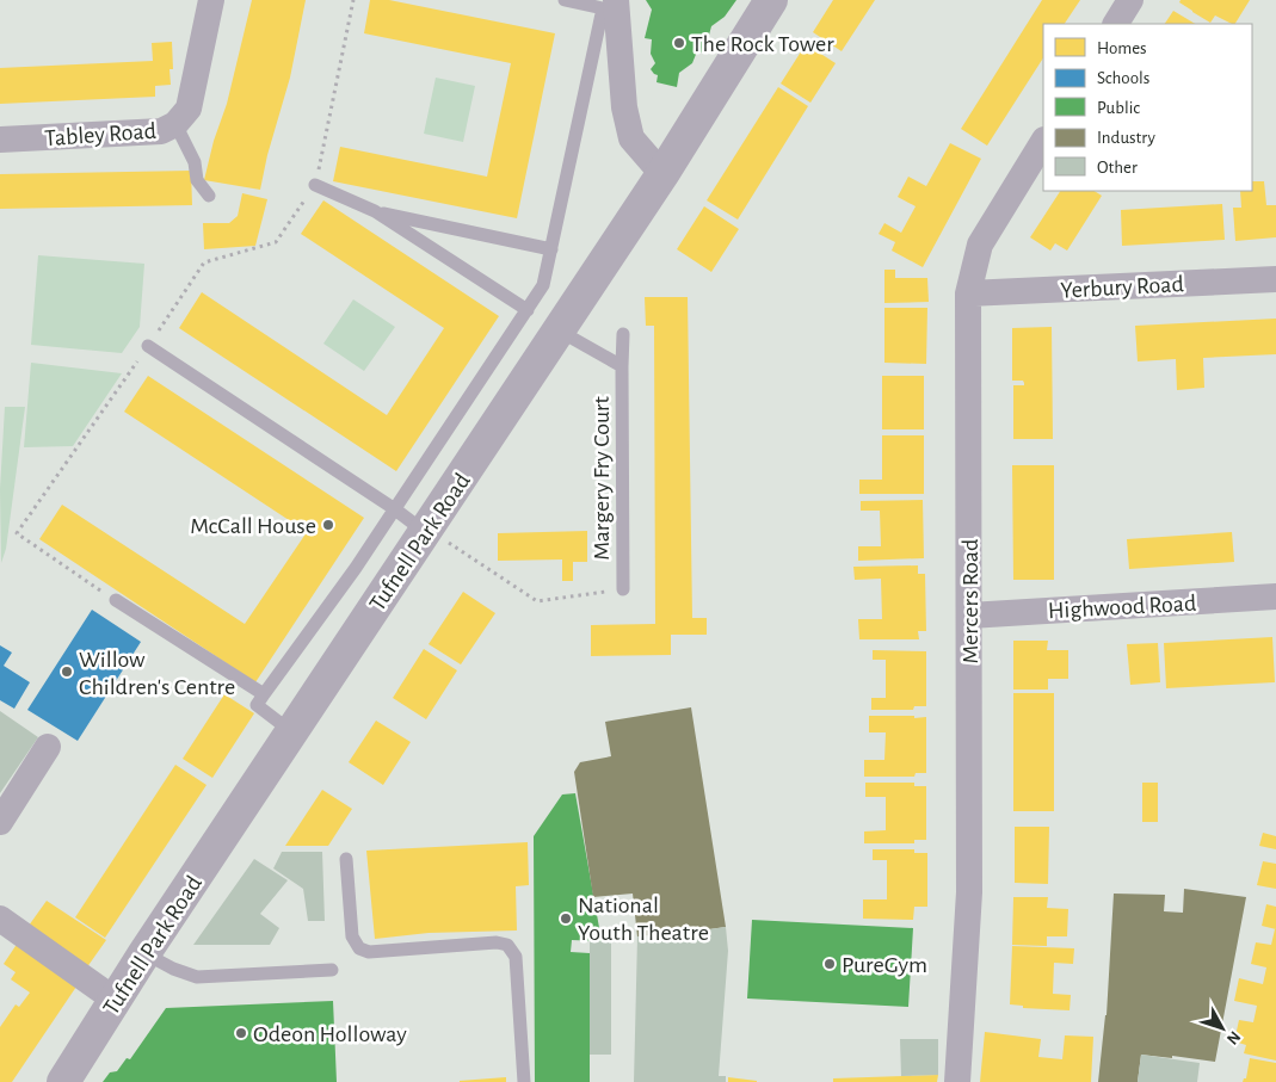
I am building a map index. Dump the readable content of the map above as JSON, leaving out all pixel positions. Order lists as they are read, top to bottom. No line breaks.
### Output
{"streets":{"street":["Tabley Road","Yerbury Road","Tufnell Park Road","Mercers Road","Highwood Road"],"lane":["Margery Fry Court"]},"crossings":[["Yerbury Road","Mercers Road"],["Margery Fry Court","Tufnell Park Road"],["Mercers Road","Highwood Road"]],"places":["The Rock Tower","McCall House","Willow Children's Centre","National Youth Theatre","PureGym","Odeon Holloway"],"legend":["Homes","Schools","Public","Industry","Other"],"north":"bottom right"}
